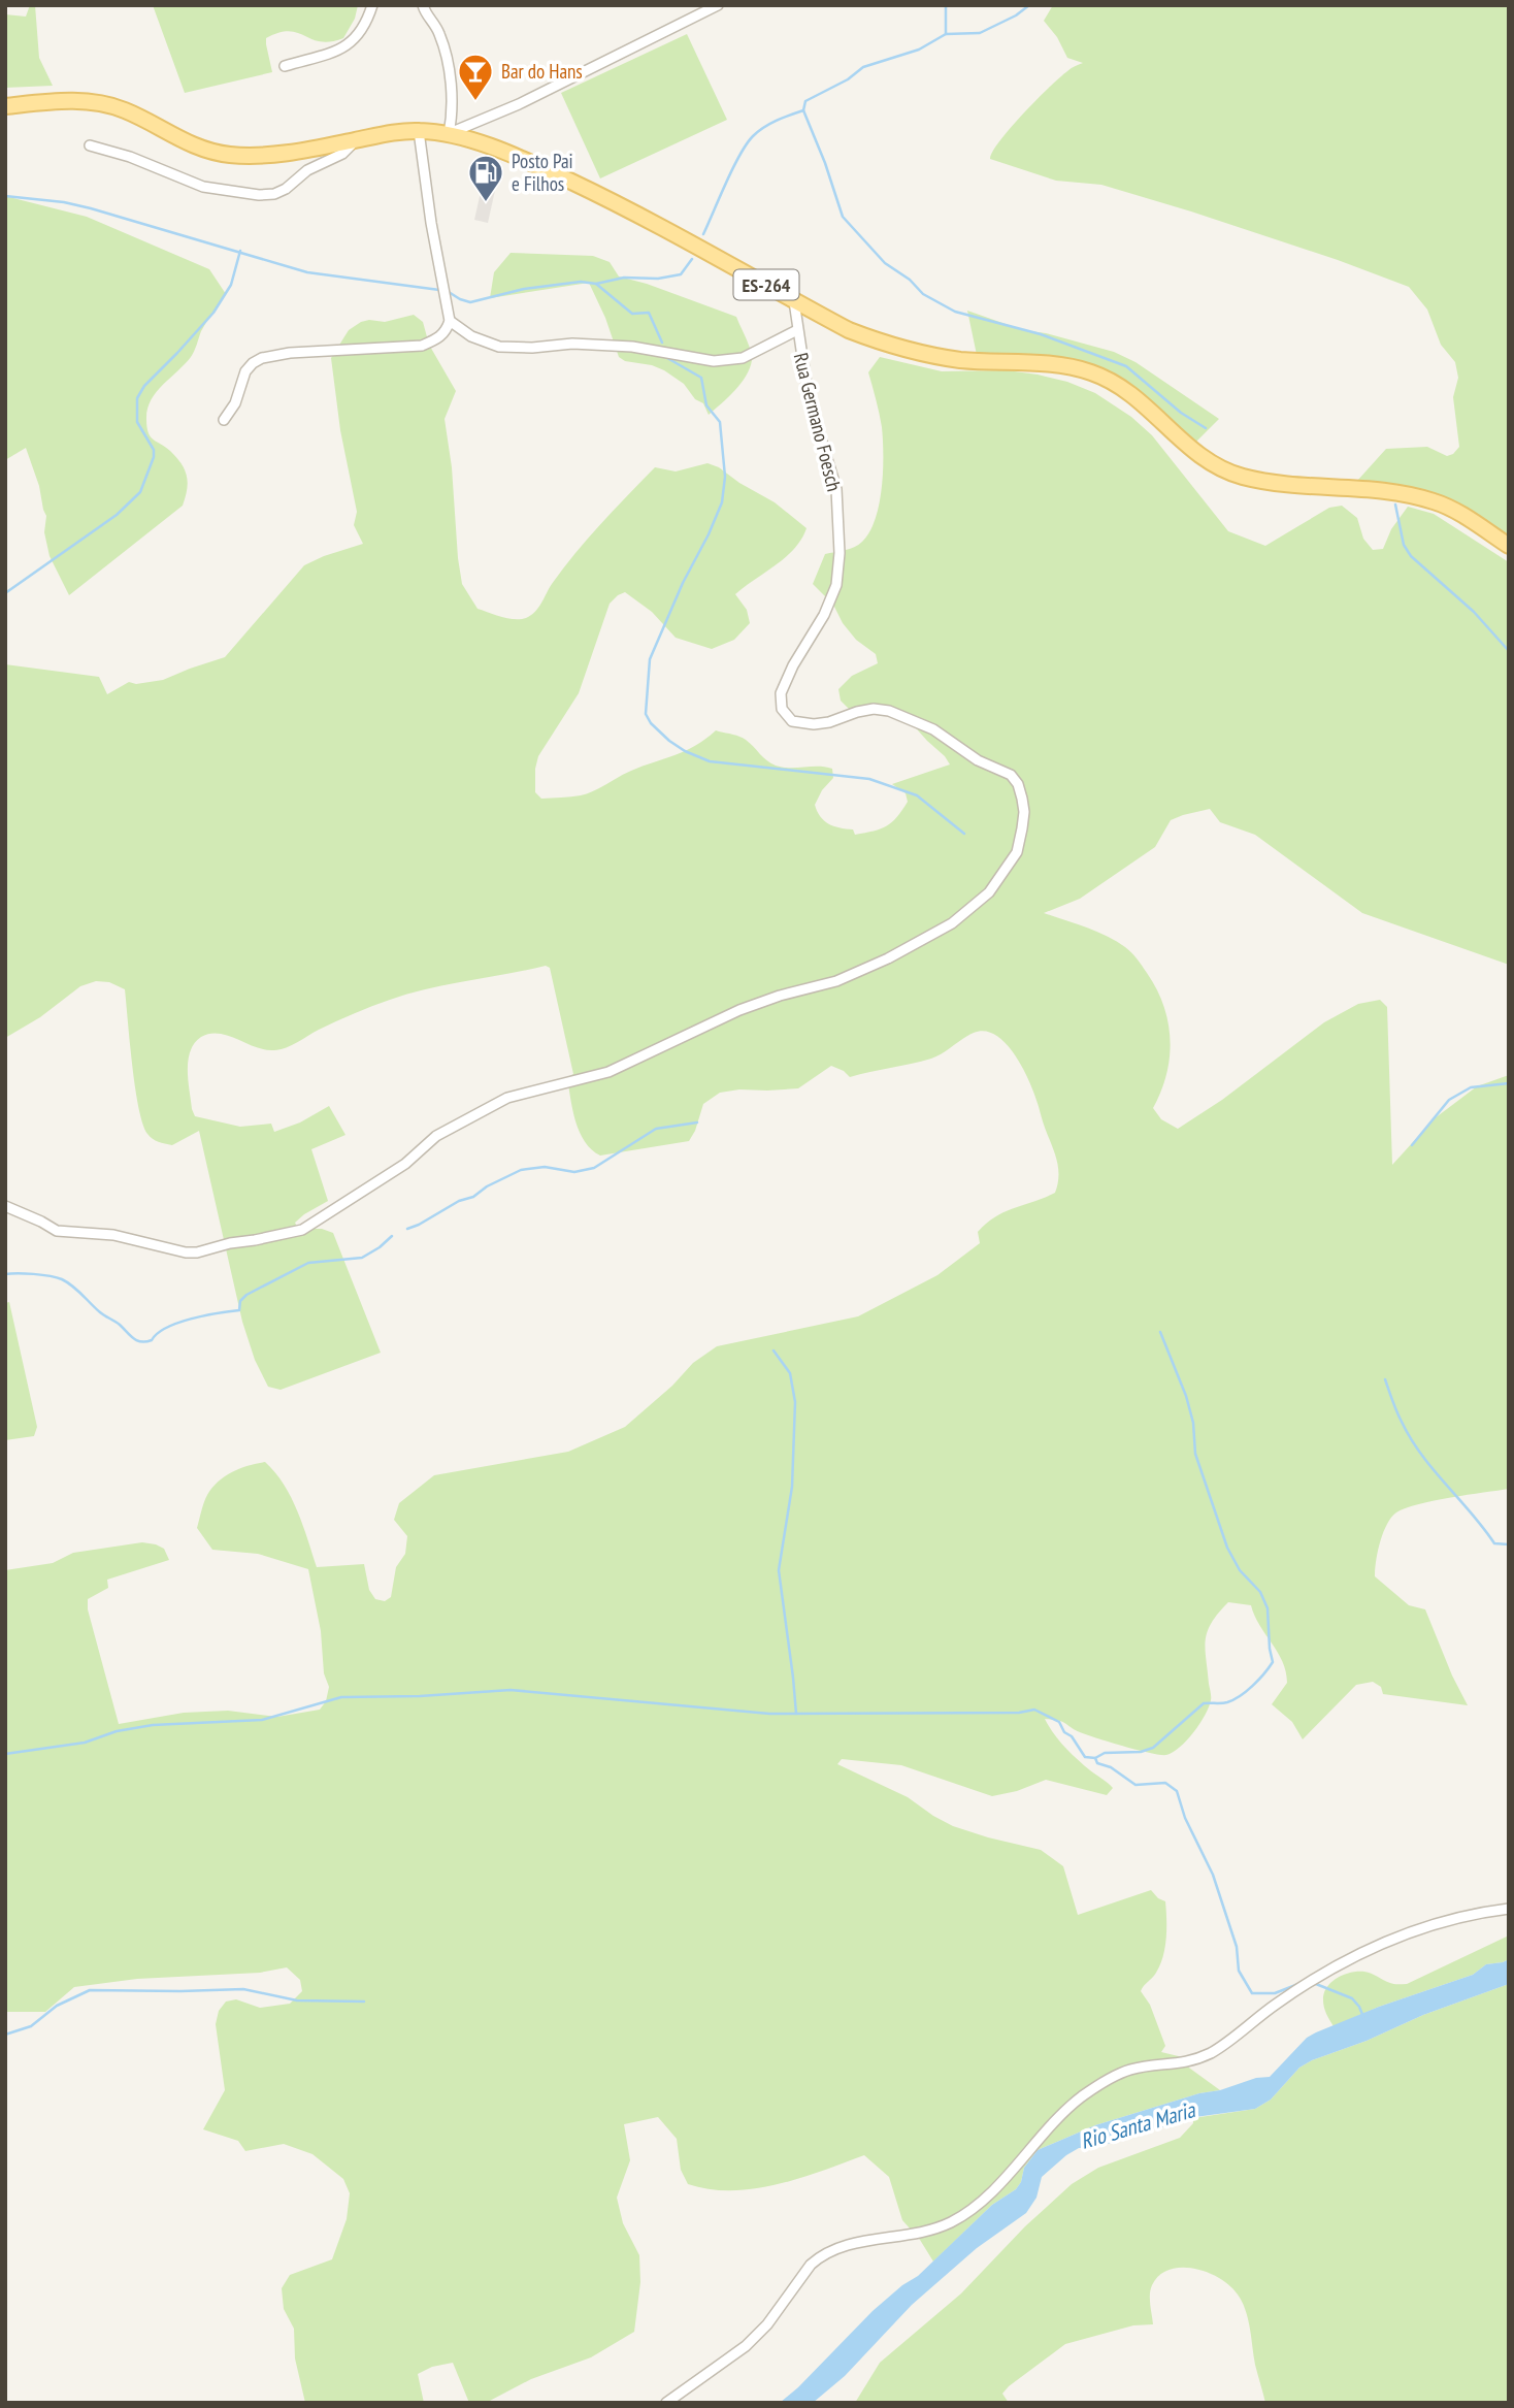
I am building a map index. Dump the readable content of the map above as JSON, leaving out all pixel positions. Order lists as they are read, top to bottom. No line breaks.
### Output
{"streets":{"main road":["ES-264"],"street":["Rua Germano Foesch"]},"crossings":[["ES-264","Rua Germano Foesch"]],"water":["Rio Santa Maria"],"places":{"bar":["Bar do Hans"],"fuel station":["Posto Pai e Filhos"]}}
